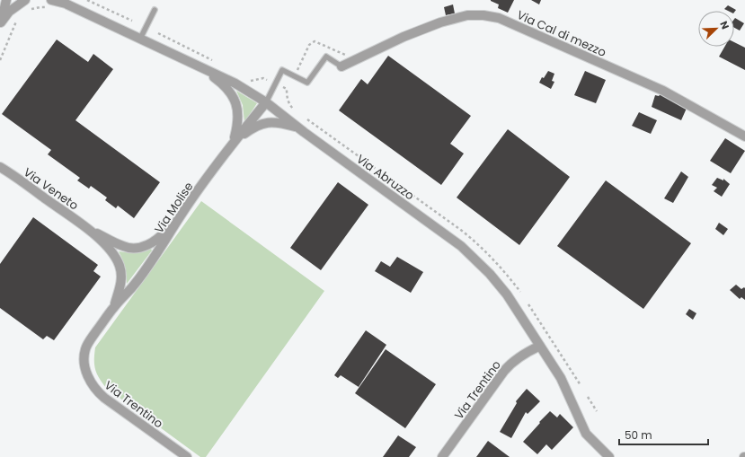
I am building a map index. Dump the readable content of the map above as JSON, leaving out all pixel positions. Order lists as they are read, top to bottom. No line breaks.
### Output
{"streets":{"street":["Via Cal di mezzo","Via Abruzzo","Via Veneto","Via Molise","Via Trentino"]},"crossings":[["Via Abruzzo","Via Molise"],["Via Abruzzo","Via Trentino"],["Via Veneto","Via Molise"],["Via Veneto","Via Trentino"],["Via Molise","Via Trentino"]],"scale_bar":"50 m","north":"top right"}
